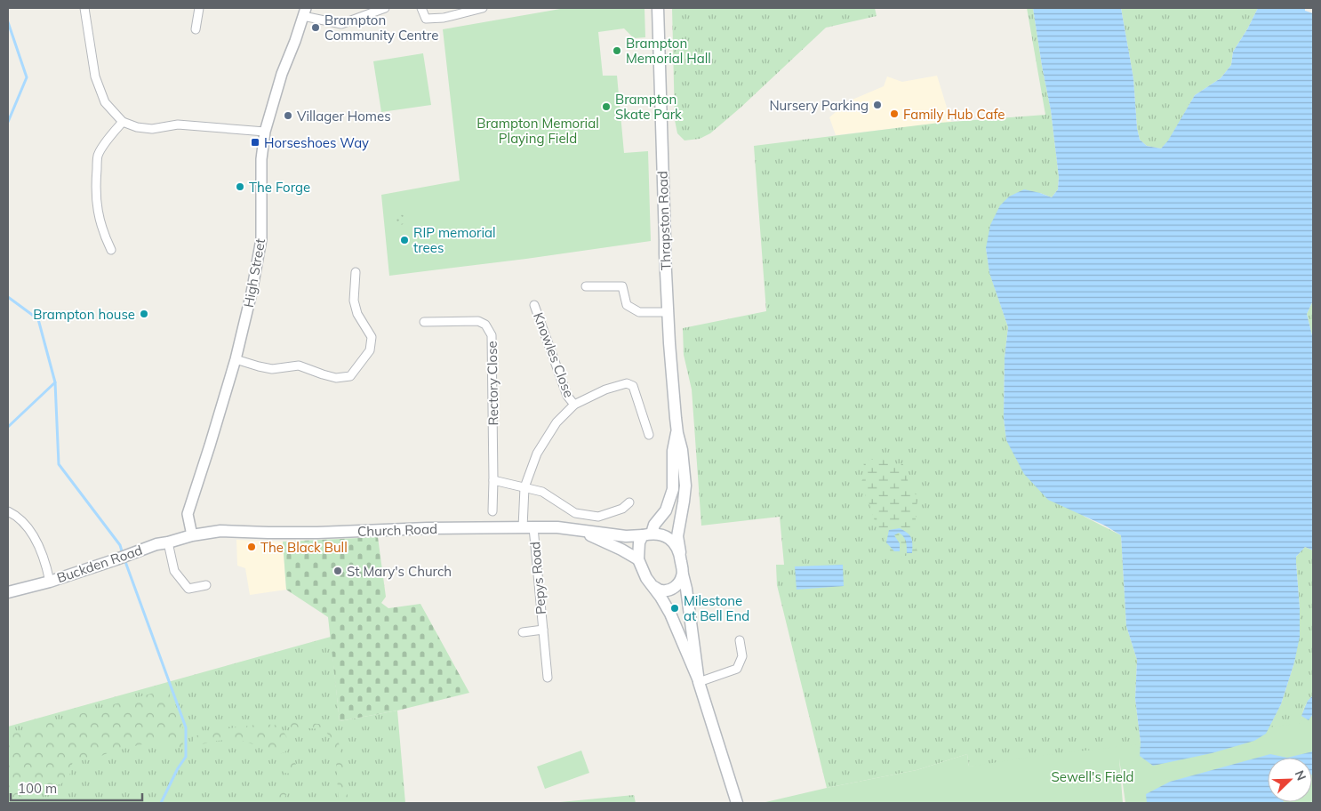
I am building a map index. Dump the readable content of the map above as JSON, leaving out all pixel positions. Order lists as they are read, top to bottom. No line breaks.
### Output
{"streets":{"main road":["Thrapston Road","Church Road","Buckden Road"],"street":["High Street","Knowles Close","Rectory Close","Pepys Road"]},"crossings":[["High Street","Church Road"],["High Street","Buckden Road"],["Knowles Close","Pepys Road"],["Church Road","Buckden Road"],["Church Road","Pepys Road"]],"parks":["Brampton Memorial Playing Field","Sewell's Field"],"places":{"other":["Brampton Community Centre","Brampton Memorial Hall","Nursery Parking","Brampton Skate Park","Family Hub Cafe","Villager Homes","The Forge","RIP memorial trees","Brampton house","The Black Bull","St Mary's Church","Milestone at Bell End"],"transit":["Horseshoes Way"]},"scale_bar":"100 m","north":"top right"}
